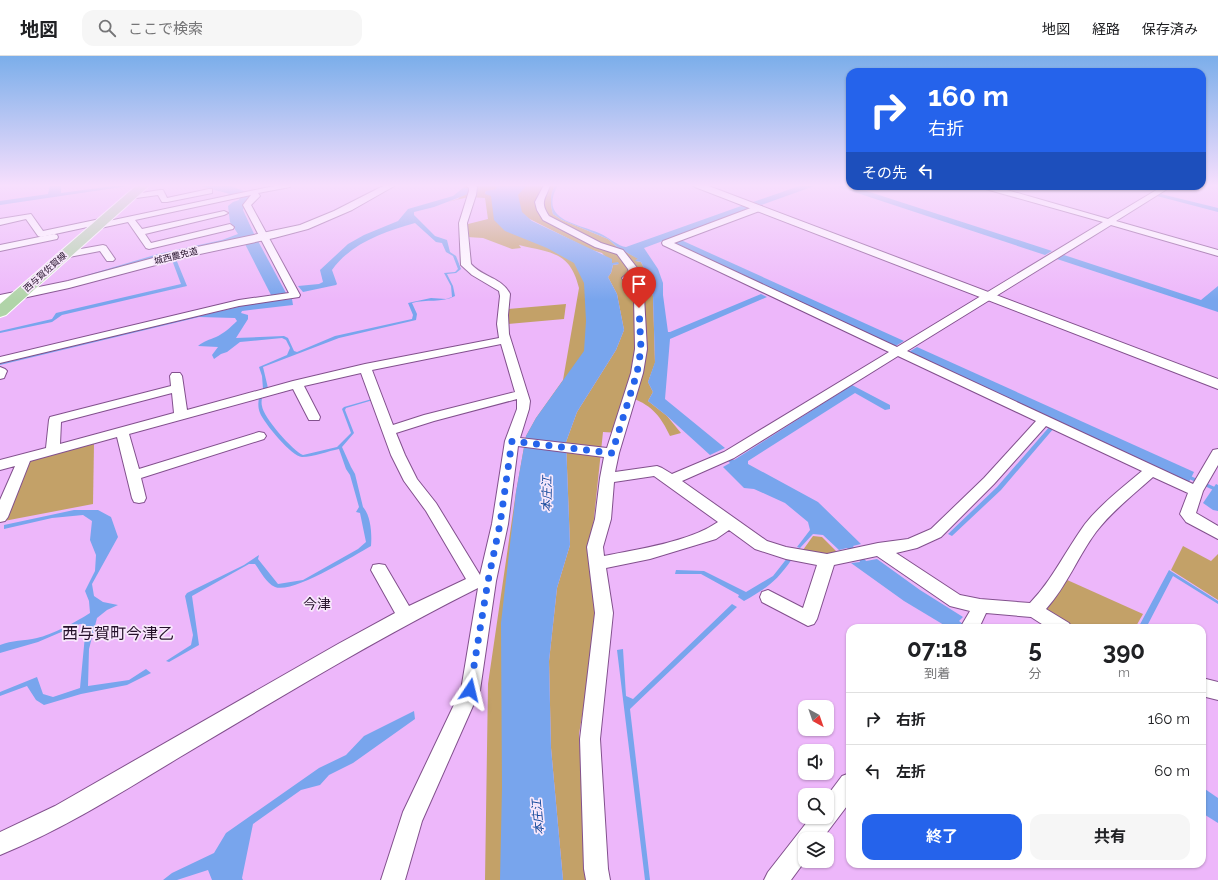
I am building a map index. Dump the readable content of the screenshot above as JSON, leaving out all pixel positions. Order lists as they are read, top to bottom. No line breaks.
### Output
{"streets":{"main road":["西与賀佐賀線"],"street":["城西農免道"]},"crossings":[["城西農免道","西与賀佐賀線"]],"districts":["今津","西与賀町今津乙"],"water":["本庄江"],"north":"bottom right","page":{"header":"地図","search":"ここで検索","nav":["地図","経路","保存済み"],"turn":["160 m","右折"],"then":"その先","eta":["07:18","到着","5","分","390","m"],"list":[{"name":"右折","value":"160 m"},{"name":"左折","value":"60 m"}],"buttons":["終了","共有"]}}
